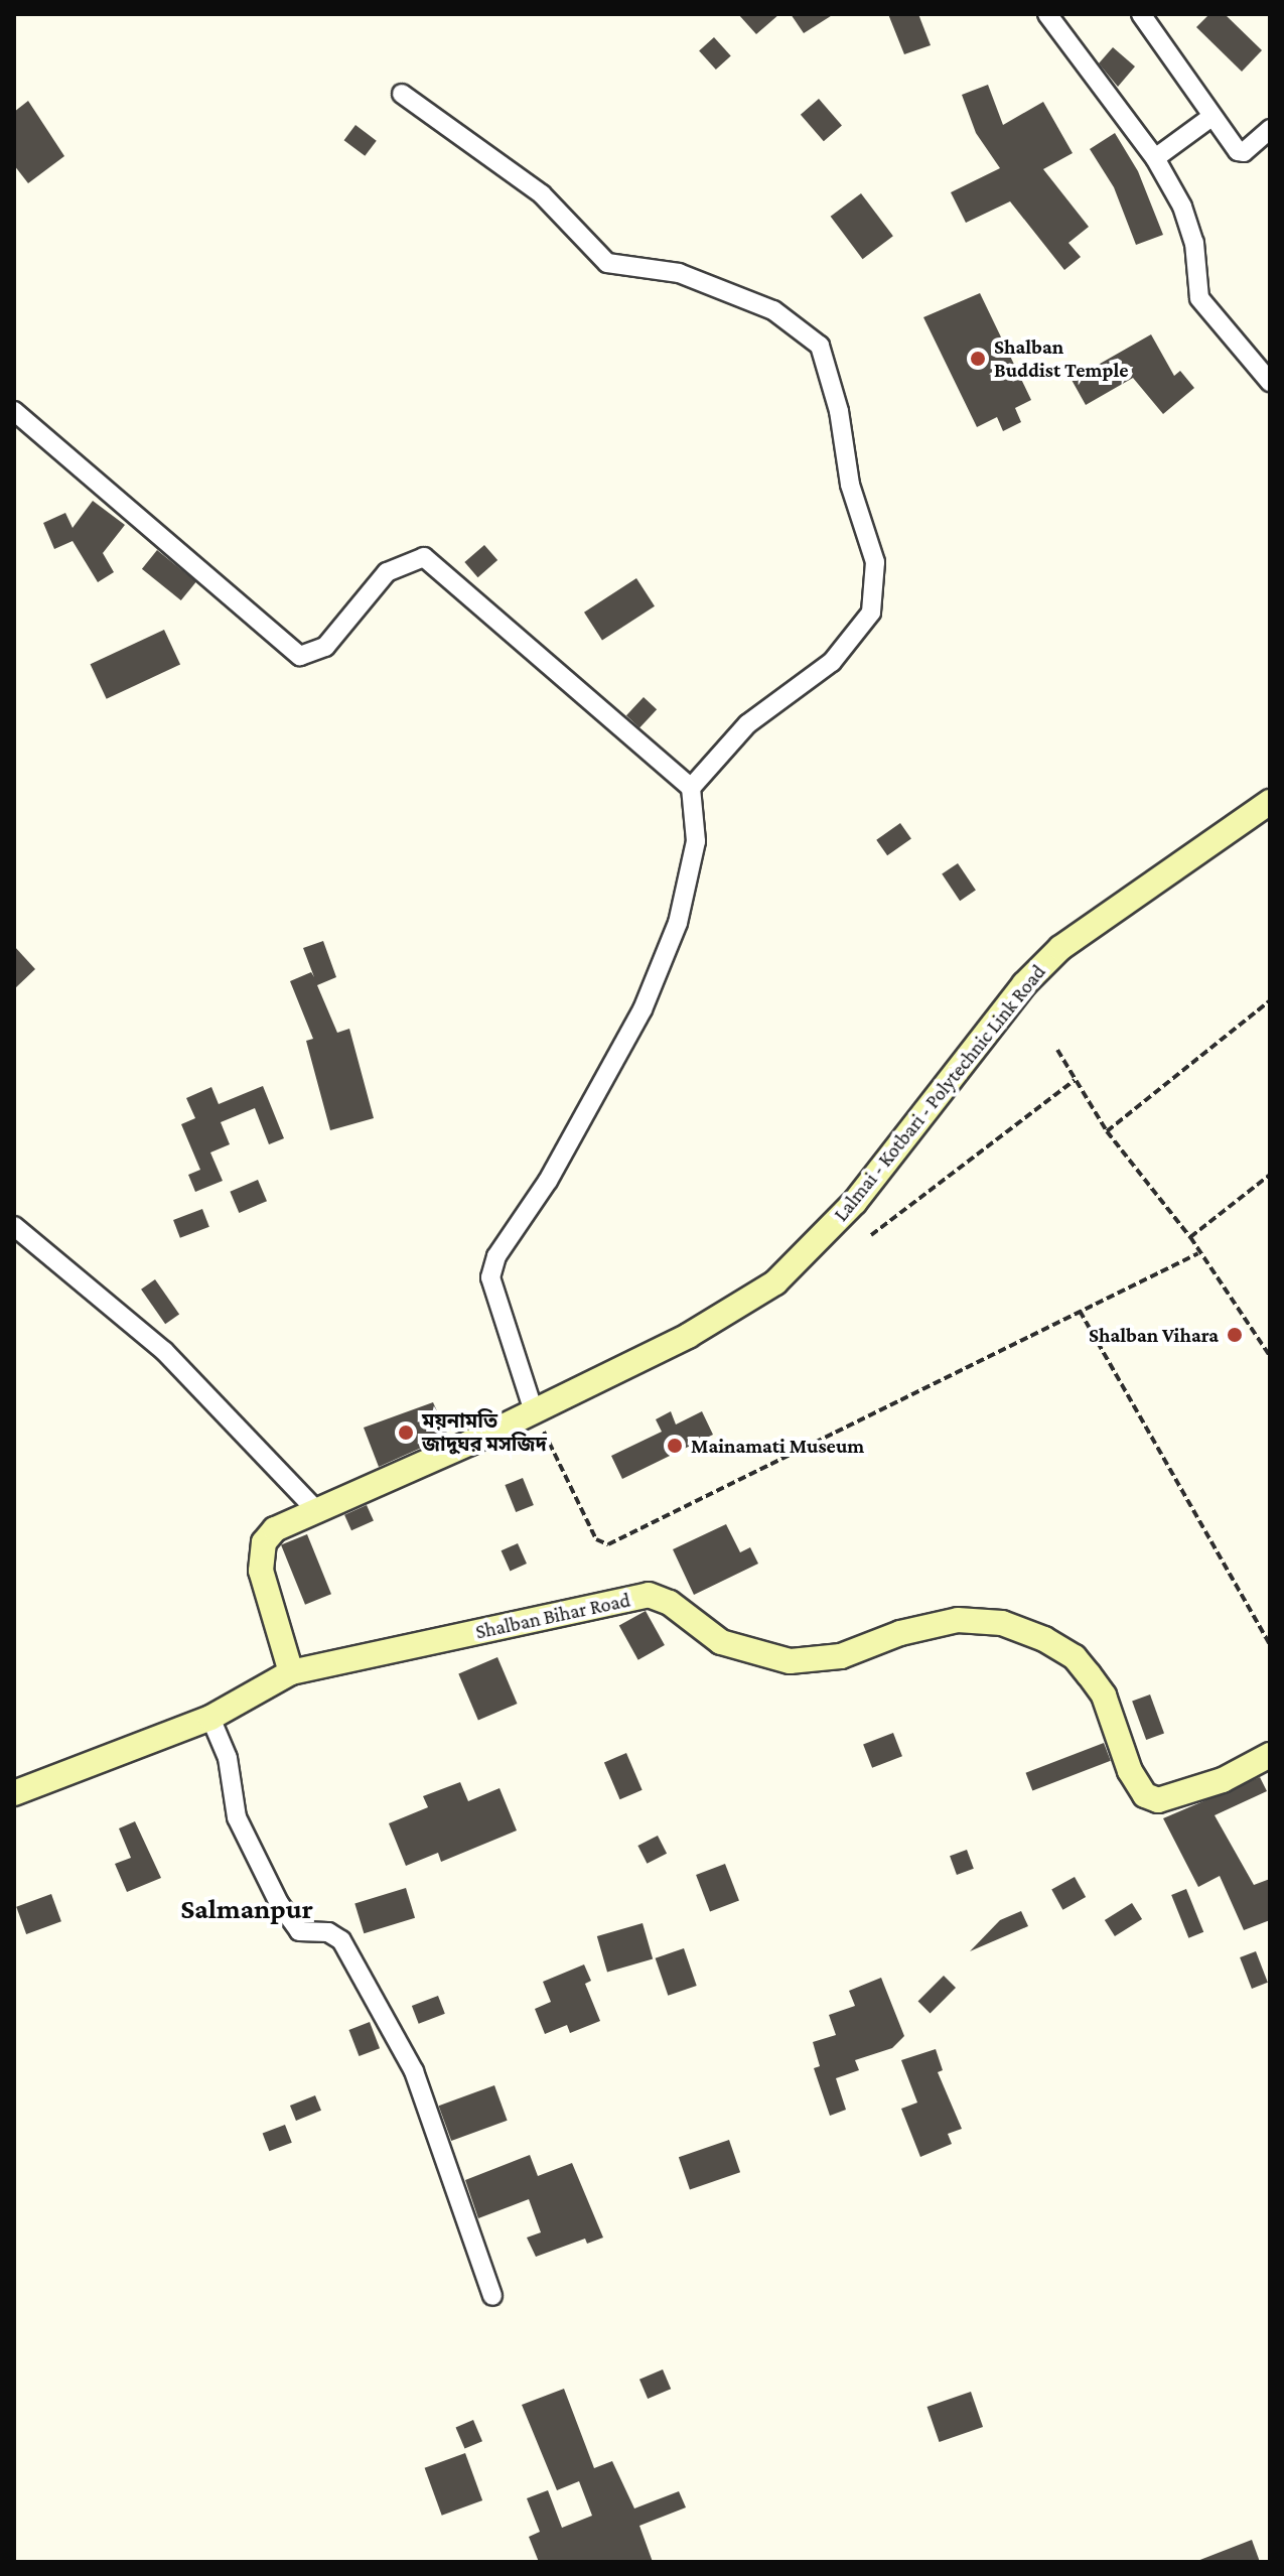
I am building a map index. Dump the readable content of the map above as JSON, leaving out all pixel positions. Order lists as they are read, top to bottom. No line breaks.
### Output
{"streets":{"main road":["Lalmai - Kotbari - Polytechnic Link Road","Shalban Bihar Road"]},"crossings":[["Lalmai - Kotbari - Polytechnic Link Road","Shalban Bihar Road"]],"districts":["Salmanpur"],"places":["Shalban Buddist Temple","Shalban Vihara","ময়নামতি জাদুঘর মসজিদ","Mainamati Museum"]}
